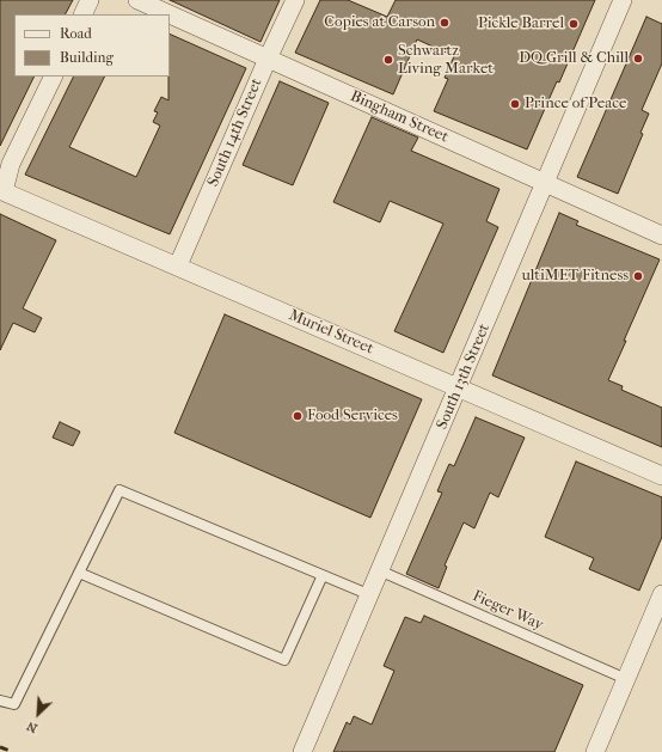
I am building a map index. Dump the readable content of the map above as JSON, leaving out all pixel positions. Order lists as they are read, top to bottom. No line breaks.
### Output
{"streets":{"street":["Bingham Street","South 14th Street","Muriel Street","South 13th Street"],"lane":["Fieger Way"]},"crossings":[["Bingham Street","South 14th Street"],["Bingham Street","South 13th Street"],["South 14th Street","Muriel Street"],["Muriel Street","South 13th Street"],["South 13th Street","Fieger Way"]],"places":["Copies at Carson","Pickle Barrel","DQ Grill & Chill","Schwartz Living Market","Prince of Peace","ultiMET Fitness","Food Services"],"legend":["Road","Building"],"north":"bottom left"}
